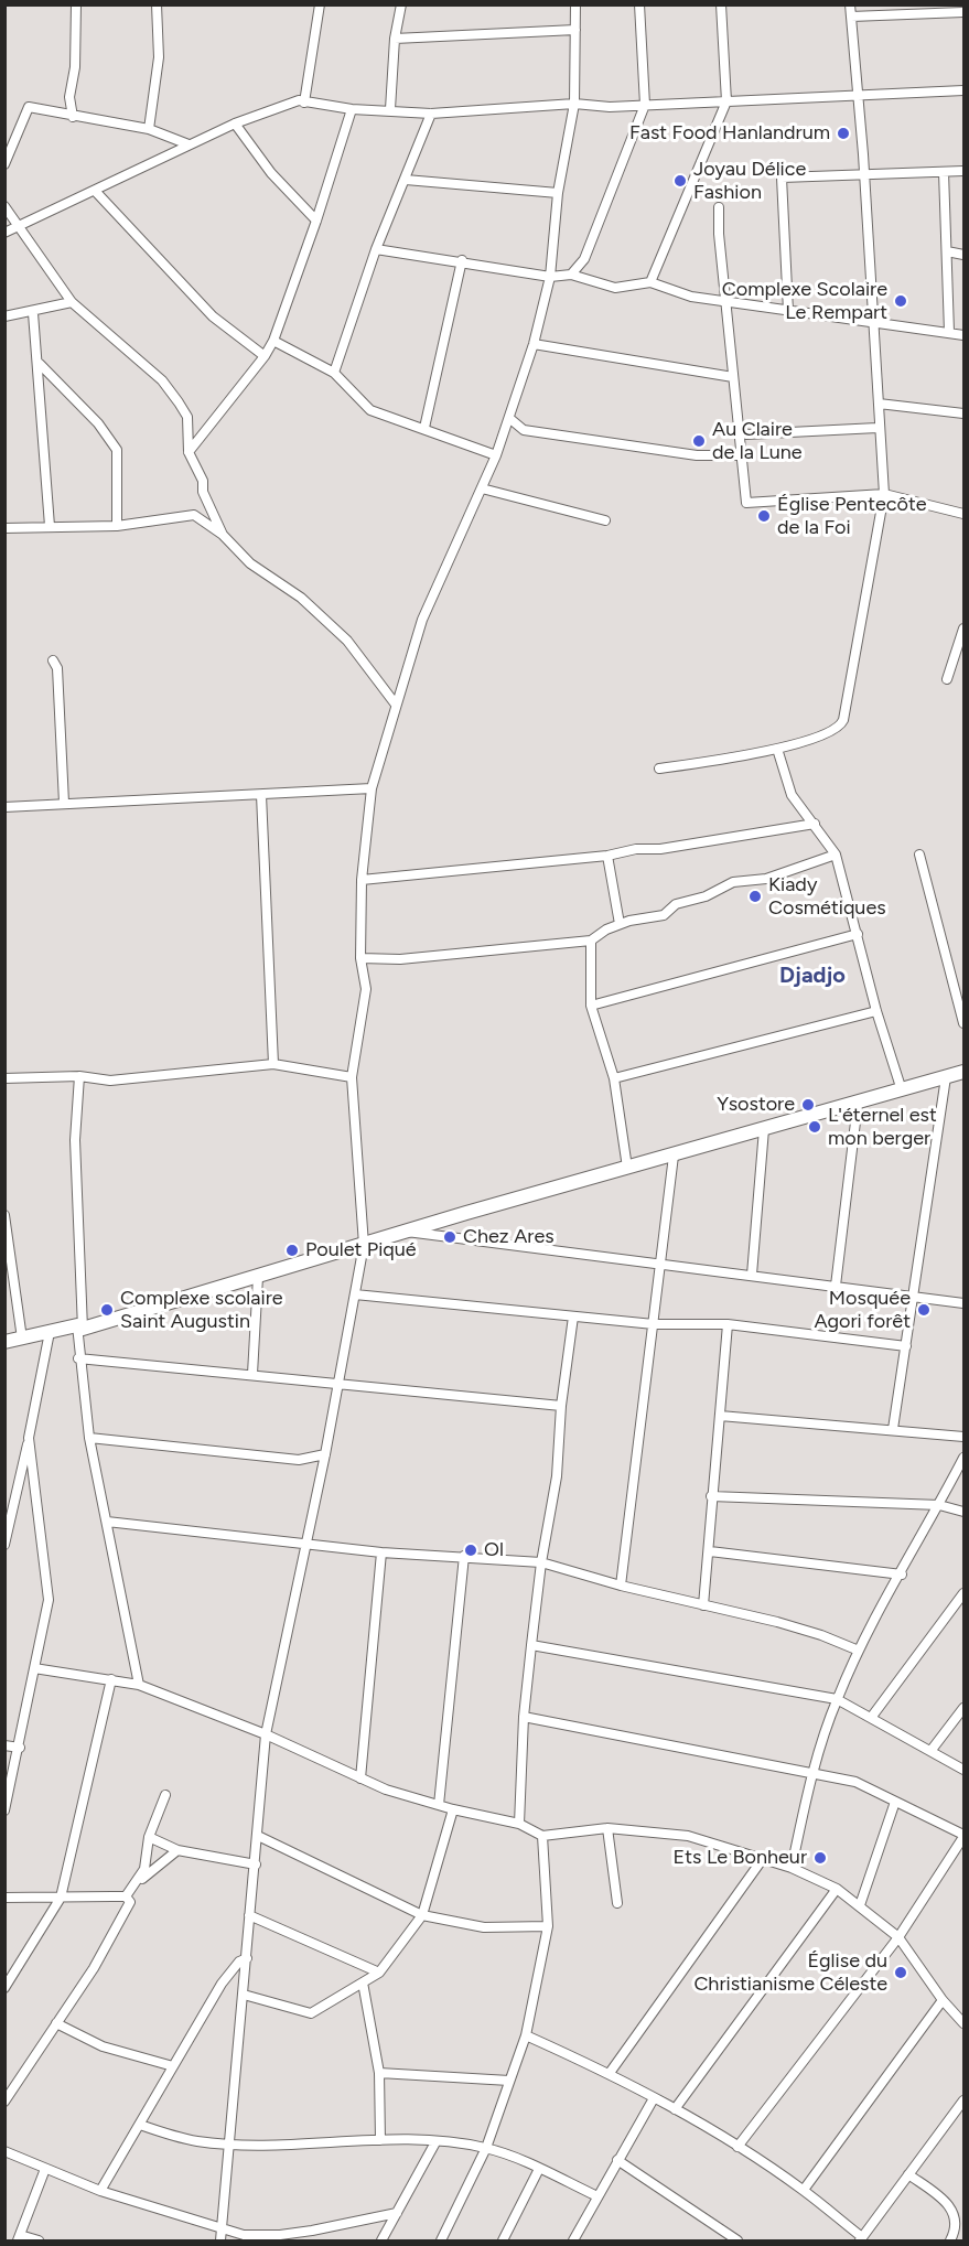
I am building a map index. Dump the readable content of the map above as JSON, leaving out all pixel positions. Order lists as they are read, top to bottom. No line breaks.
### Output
{"districts":["Djadjo"],"places":["Fast Food Hanlandrum","Joyau Délice Fashion","Complexe Scolaire Le Rempart","Au Claire de la Lune","Église Pentecôte de la Foi","Kiady Cosmétiques","Ysostore","L'éternel est mon berger","Chez Ares","Poulet Piqué","Complexe scolaire Saint Augustin","Mosquée Agori forêt","Ol","Ets Le Bonheur","Église du Christianisme Céleste"]}
